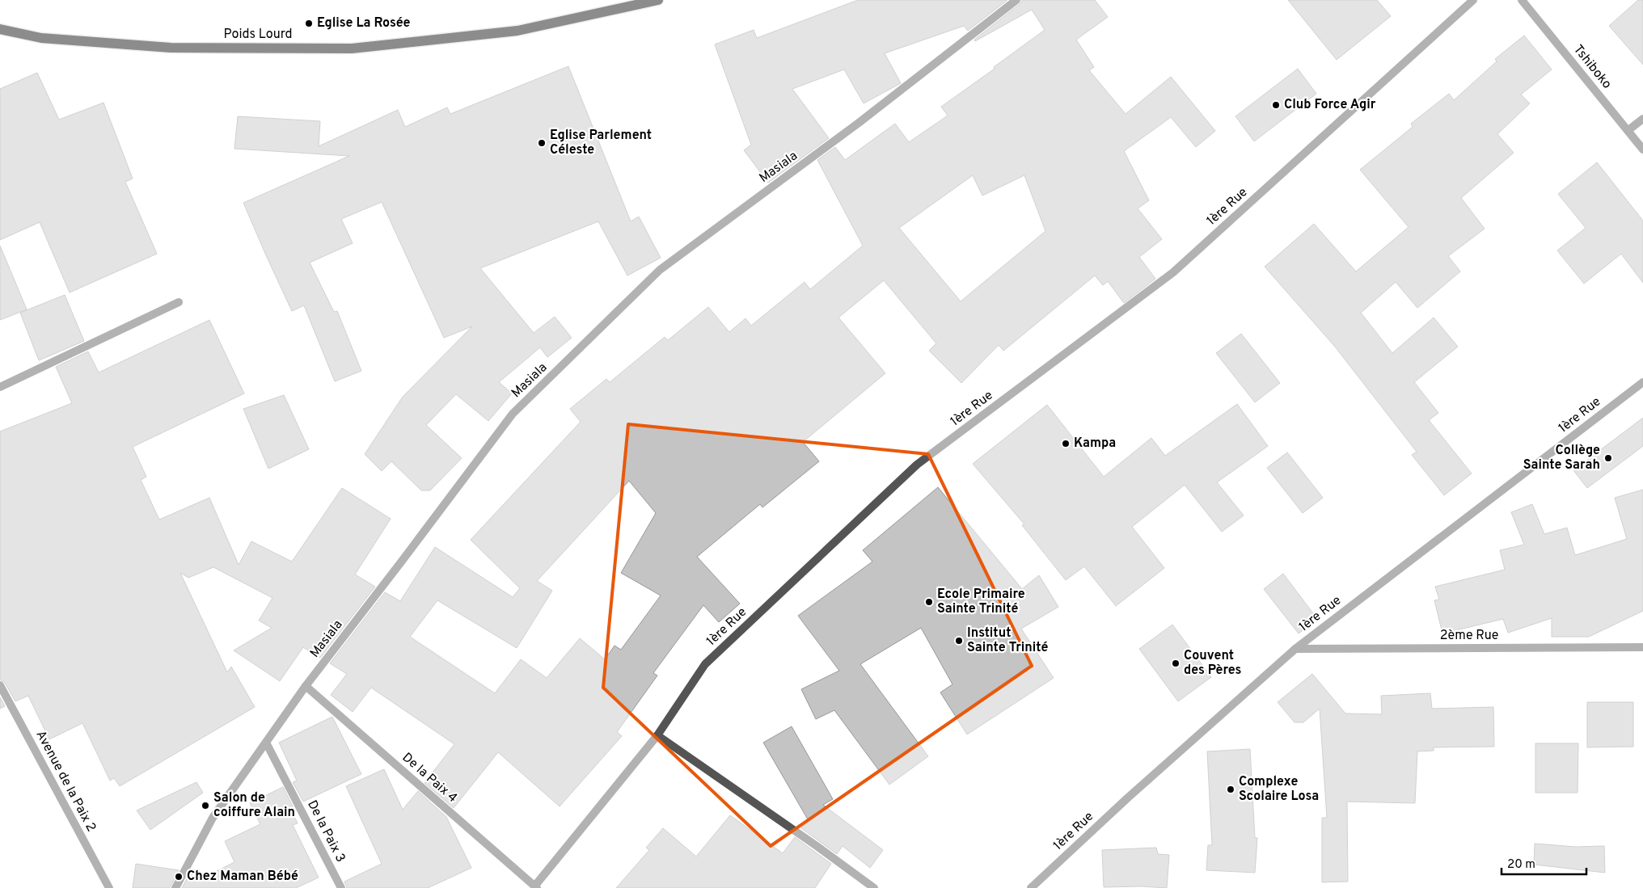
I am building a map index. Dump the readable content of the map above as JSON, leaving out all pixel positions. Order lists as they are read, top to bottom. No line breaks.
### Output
{"streets":{"main road":["Poids Lourd"],"street":["Tshiboko","Masiala","1ère Rue","2ème Rue","De la Paix 4","Avenue de la Paix 2","De la Paix 3"]},"crossings":[["Masiala","De la Paix 4"],["Masiala","De la Paix 3"],["1ère Rue","2ème Rue"],["1ère Rue","De la Paix 4"]],"places":["Eglise La Rosée","Club Force Agir","Eglise Parlement Céleste","Kampa","Collège Sainte Sarah","Ecole Primaire Sainte Trinité","Institut Sainte Trinité","Couvent des Pères","Complexe Scolaire Losa","Salon de coiffure Alain","Chez Maman Bébé"],"scale_bar":"20 m"}
